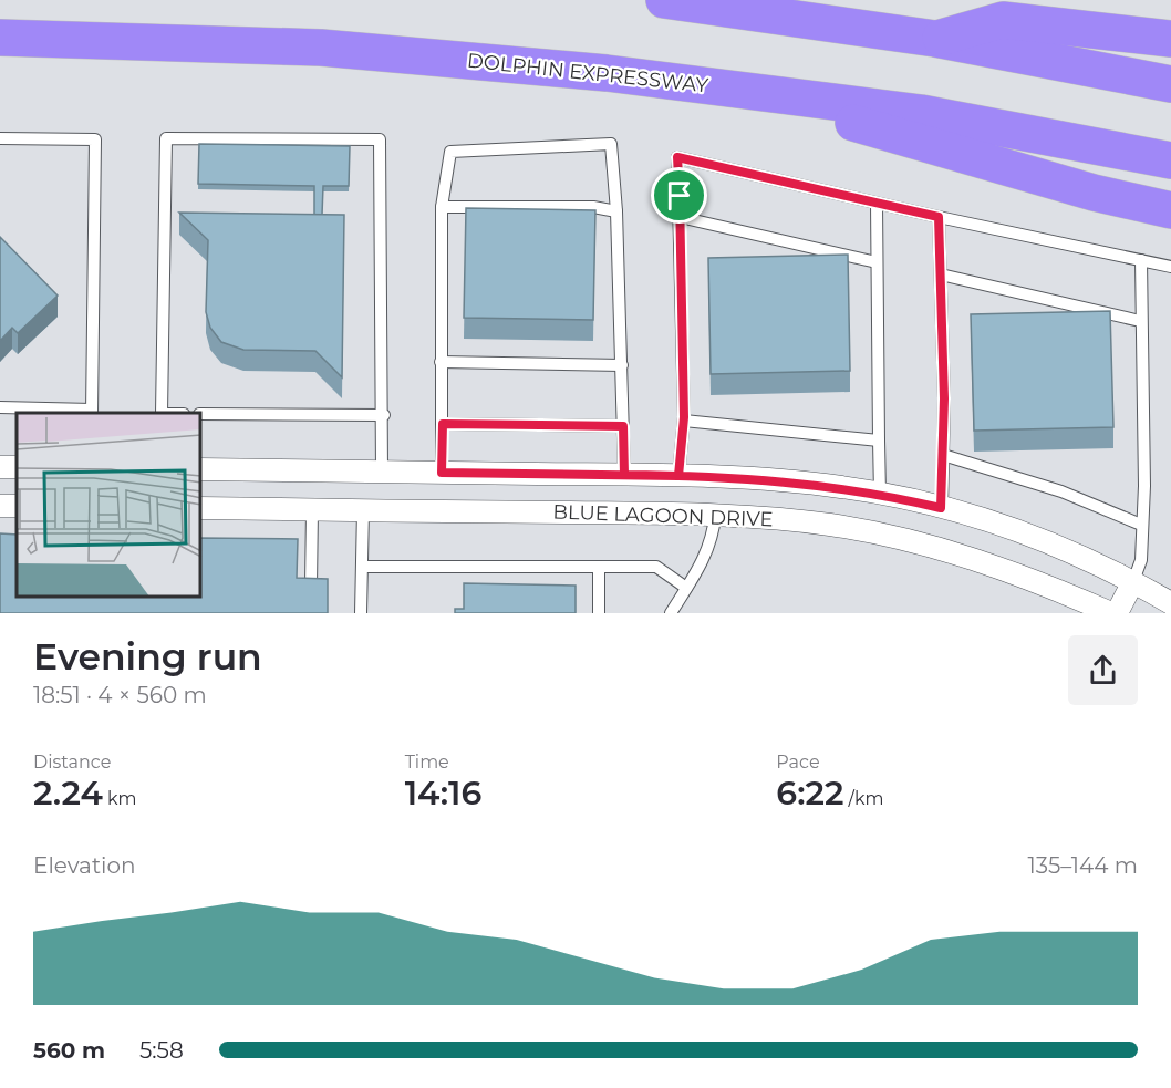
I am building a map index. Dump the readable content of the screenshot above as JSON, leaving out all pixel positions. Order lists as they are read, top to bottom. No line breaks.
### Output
{"streets":{"highway":["DOLPHIN EXPRESSWAY"],"street":["BLUE LAGOON DRIVE"]},"page":{"heading":["Evening run","18:51 · 4 × 560 m"],"stats":[["Distance","2.24 km"],["Time","14:16"],["Pace","6:22 /km"]],"chart":["Elevation","135–144 m"],"list":[{"name":"560 m","note":"5:58"}]}}
